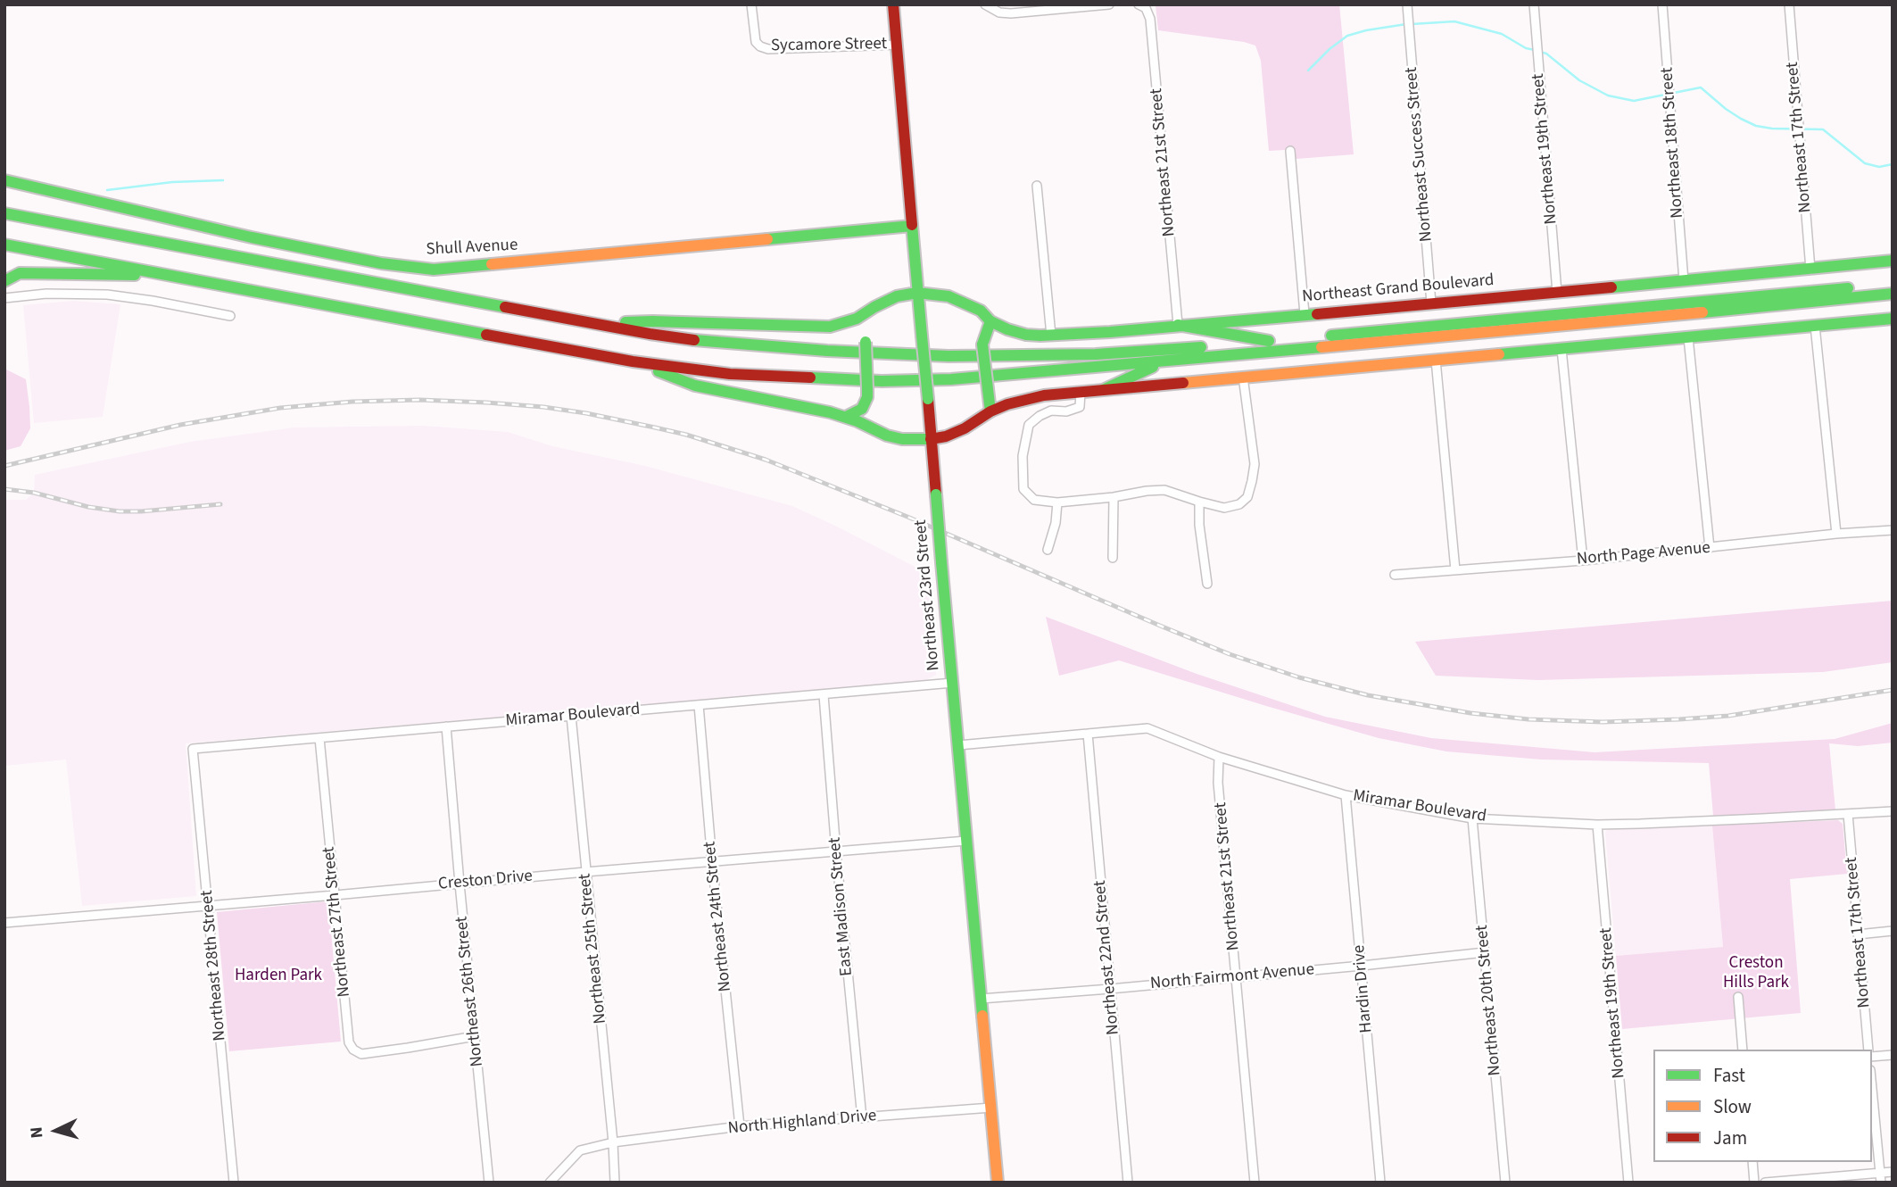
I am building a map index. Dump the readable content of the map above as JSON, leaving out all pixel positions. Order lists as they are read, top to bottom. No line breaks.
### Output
{"streets":{"main road":["Shull Avenue","Northeast Grand Boulevard","Northeast 23rd Street"],"street":["Sycamore Street","Northeast 17th Street","Northeast 18th Street","Northeast 19th Street","Northeast Success Street","Northeast 21st Street","North Page Avenue","Miramar Boulevard","Creston Drive","East Madison Street","Northeast 24th Street","Northeast 27th Street","Northeast 25th Street","Northeast 22nd Street","Northeast 28th Street","North Fairmont Avenue","Hardin Drive","Northeast 26th Street","Northeast 20th Street","North Highland Drive"]},"crossings":[["Sycamore Street","Northeast 23rd Street"],["Northeast 17th Street","Northeast Grand Boulevard"],["Northeast 17th Street","Miramar Boulevard"],["Northeast 18th Street","Northeast Grand Boulevard"],["Northeast 19th Street","Northeast Grand Boulevard"],["Northeast 19th Street","Miramar Boulevard"],["Northeast Success Street","Northeast Grand Boulevard"],["Northeast 21st Street","Northeast Grand Boulevard"],["Northeast 21st Street","Miramar Boulevard"],["Northeast 21st Street","North Fairmont Avenue"],["Shull Avenue","Northeast 23rd Street"],["Northeast Grand Boulevard","Northeast 23rd Street"],["Northeast 23rd Street","Miramar Boulevard"],["Northeast 23rd Street","Creston Drive"],["Northeast 23rd Street","North Fairmont Avenue"],["Northeast 23rd Street","North Highland Drive"],["Miramar Boulevard","East Madison Street"],["Miramar Boulevard","Northeast 24th Street"],["Miramar Boulevard","Northeast 27th Street"],["Miramar Boulevard","Northeast 25th Street"],["Miramar Boulevard","Northeast 22nd Street"],["Miramar Boulevard","Northeast 28th Street"],["Miramar Boulevard","Hardin Drive"],["Miramar Boulevard","Northeast 26th Street"],["Miramar Boulevard","Northeast 20th Street"],["Creston Drive","East Madison Street"],["Creston Drive","Northeast 24th Street"],["Creston Drive","Northeast 27th Street"],["Creston Drive","Northeast 25th Street"],["Creston Drive","Northeast 28th Street"],["Creston Drive","Northeast 26th Street"],["East Madison Street","North Highland Drive"],["Northeast 24th Street","North Highland Drive"],["Northeast 27th Street","Northeast 26th Street"],["Northeast 25th Street","North Highland Drive"],["Northeast 22nd Street","North Fairmont Avenue"],["North Fairmont Avenue","Hardin Drive"],["North Fairmont Avenue","Northeast 20th Street"]],"parks":["Creston Hills Park","Harden Park"],"legend":["Fast","Slow","Jam"],"north":"left"}
